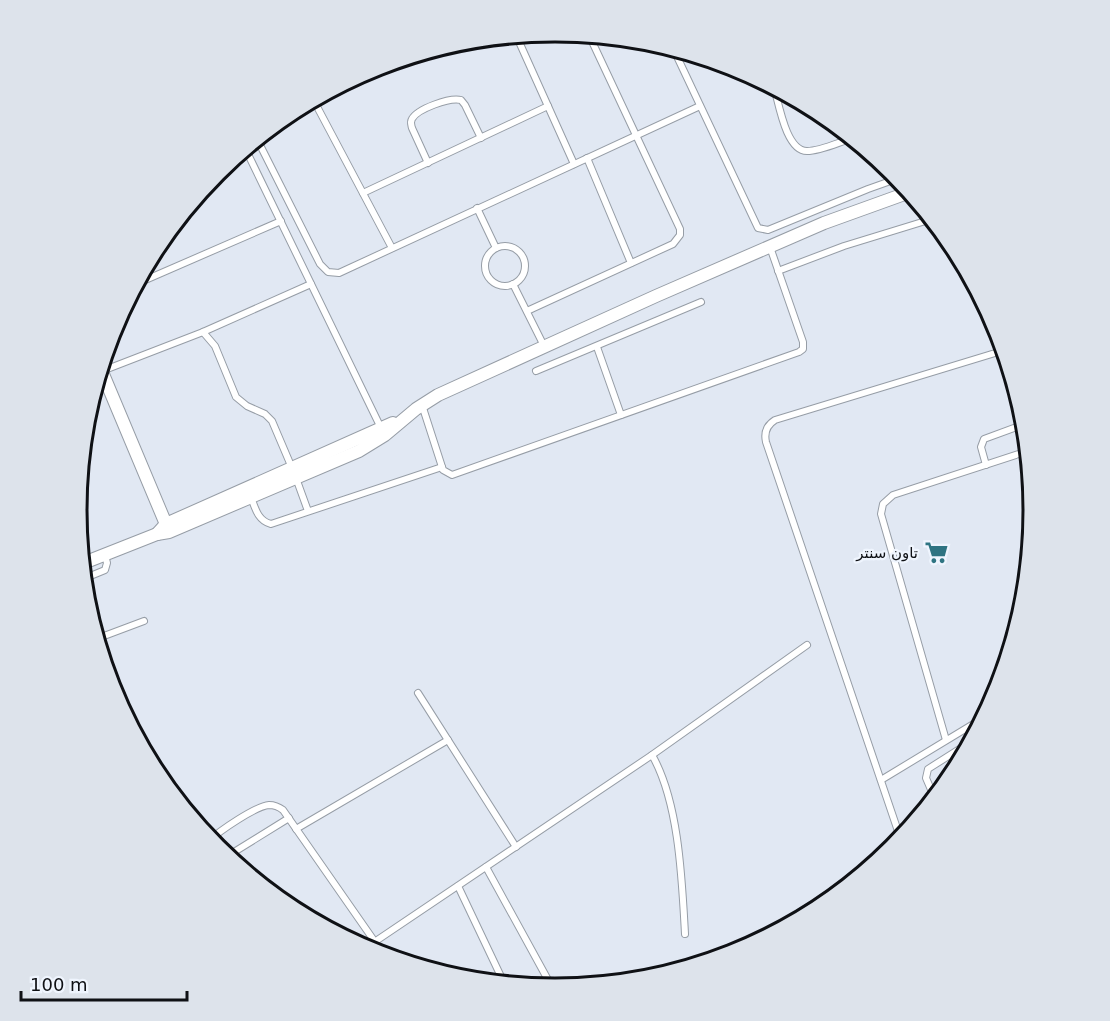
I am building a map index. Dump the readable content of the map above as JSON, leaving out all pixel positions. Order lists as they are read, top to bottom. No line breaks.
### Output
{"places":{"supermarket":["تاون سنتر"]},"scale_bar":"100 m"}
